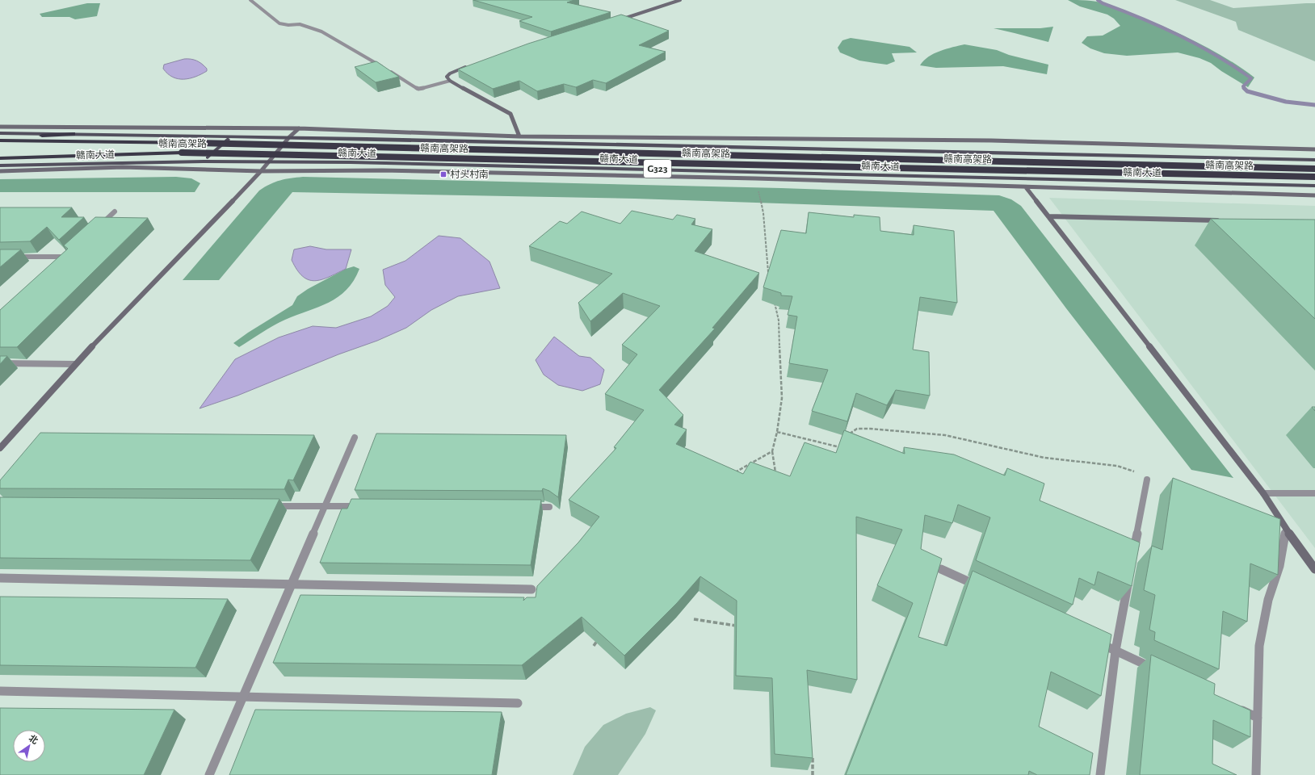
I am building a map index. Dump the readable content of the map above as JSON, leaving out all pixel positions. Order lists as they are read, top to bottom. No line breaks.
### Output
{"streets":{"highway":["赣南高架路"],"main road":["赣南大道","G323"]},"places":{"transit":["村头村南"]},"north":"top right"}
